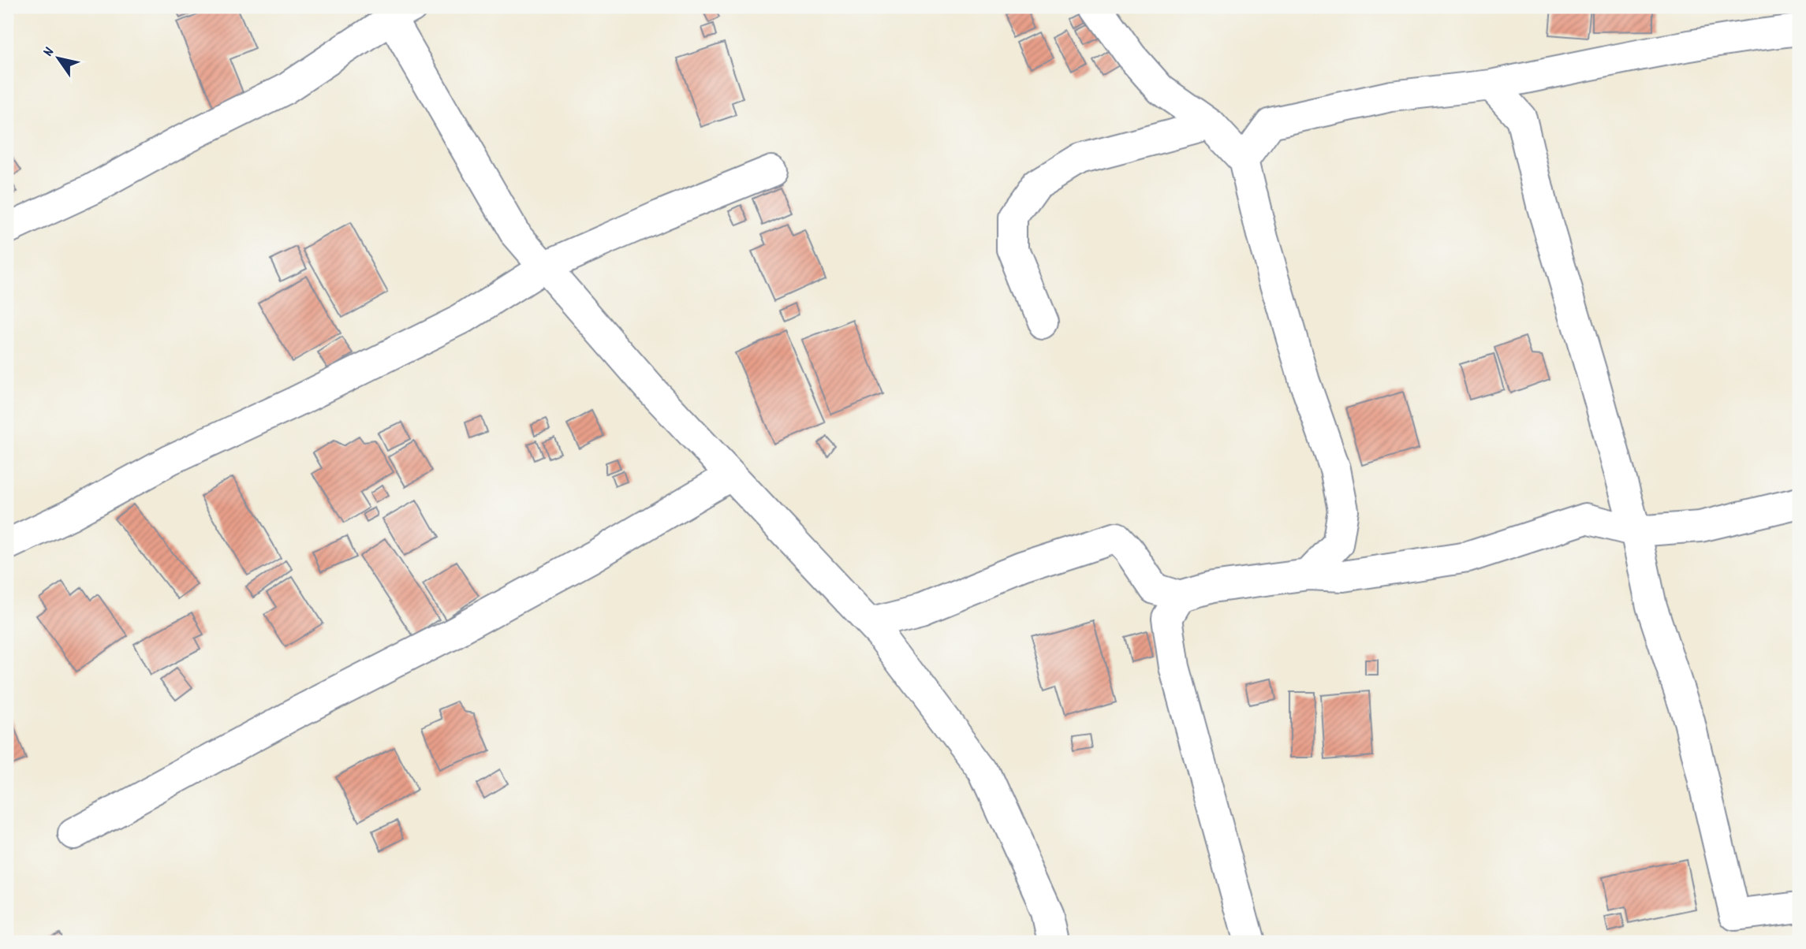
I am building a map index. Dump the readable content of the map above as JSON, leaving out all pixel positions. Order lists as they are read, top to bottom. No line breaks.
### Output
{"north":"top left"}
